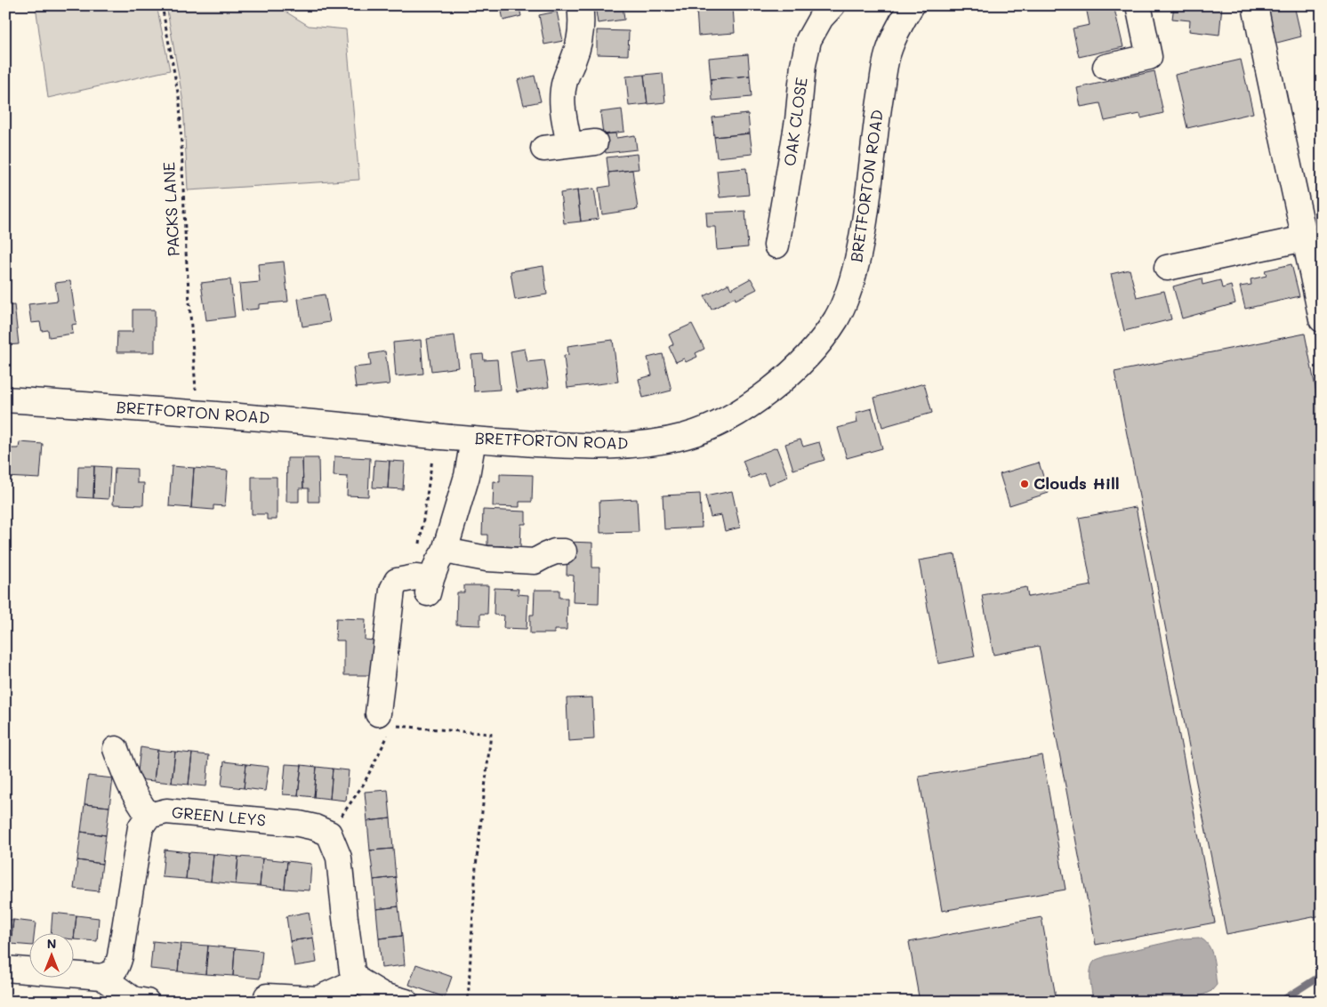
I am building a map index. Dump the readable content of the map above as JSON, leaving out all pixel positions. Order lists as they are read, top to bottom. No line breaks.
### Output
{"streets":{"street":["OAK CLOSE","BRETFORTON ROAD","GREEN LEYS"],"path":["PACKS LANE"]},"crossings":[["BRETFORTON ROAD","PACKS LANE"]],"places":["Clouds Hill"],"north":"top"}
